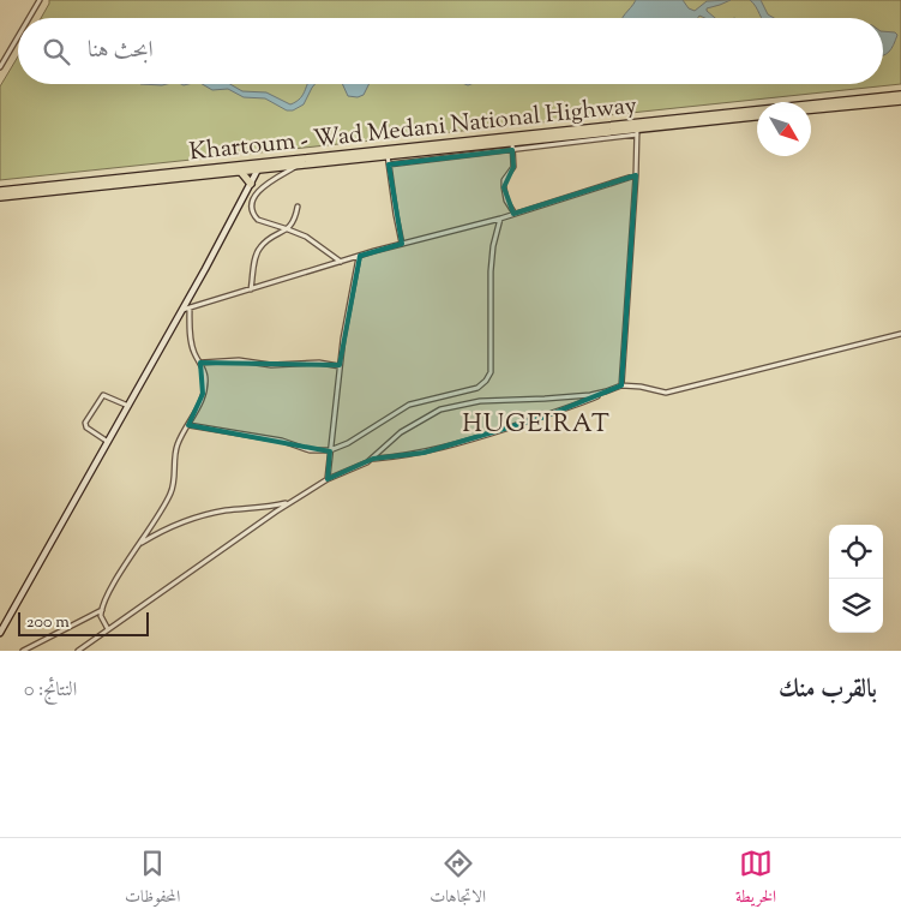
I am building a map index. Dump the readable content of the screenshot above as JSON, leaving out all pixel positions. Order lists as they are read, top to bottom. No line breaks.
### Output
{"streets":{"highway":["Khartoum - Wad Medani National Highway"]},"districts":["HUGEIRAT"],"scale_bar":"200 m","north":"bottom right","page":{"search":"ابحث هنا","scale":"200 m","heading":["بالقرب منك","النتائج: 0"],"nav":["الخريطة","الاتجاهات","المحفوظات"]}}
